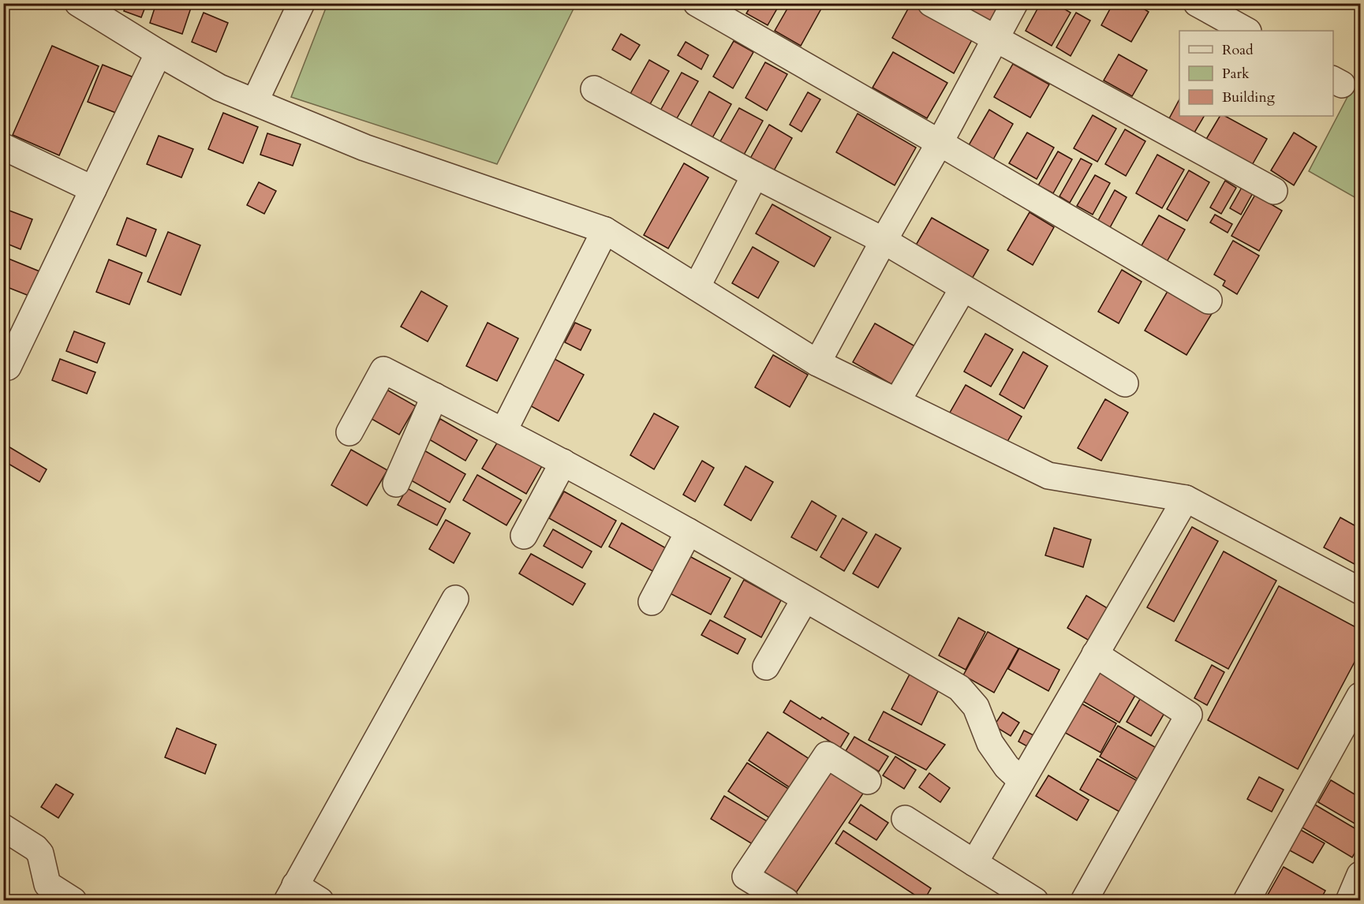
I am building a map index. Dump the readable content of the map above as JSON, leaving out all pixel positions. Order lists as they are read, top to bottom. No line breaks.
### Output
{"legend":["Road","Park","Building"]}
